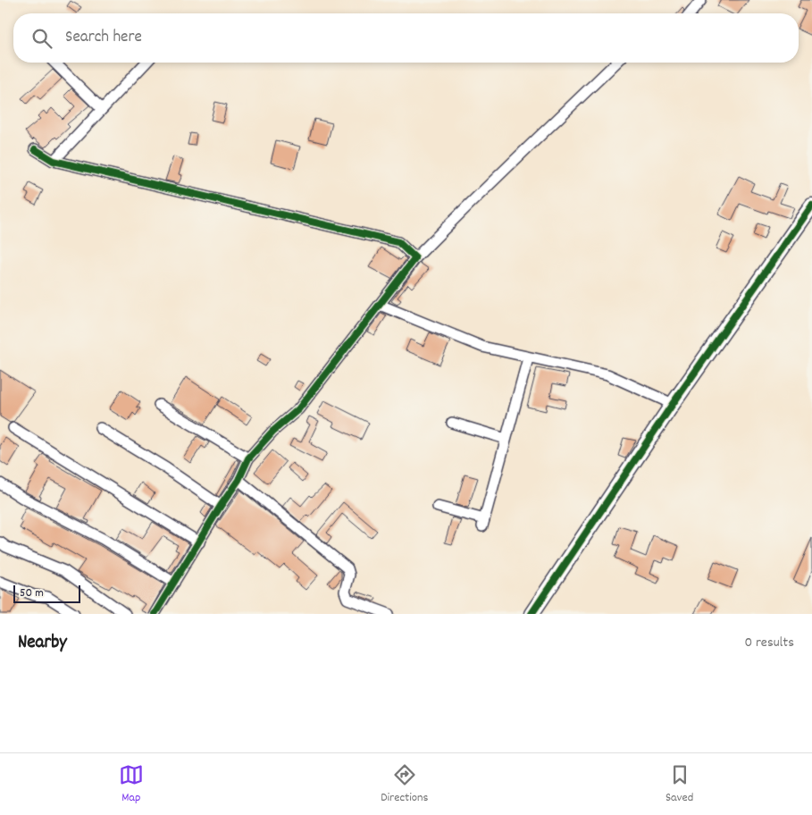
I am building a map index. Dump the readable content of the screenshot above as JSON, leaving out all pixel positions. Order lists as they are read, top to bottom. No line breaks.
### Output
{"scale_bar":"50 m","page":{"search":"Search here","scale":"50 m","heading":["Nearby","0 results"],"nav":["Map","Directions","Saved"]}}
